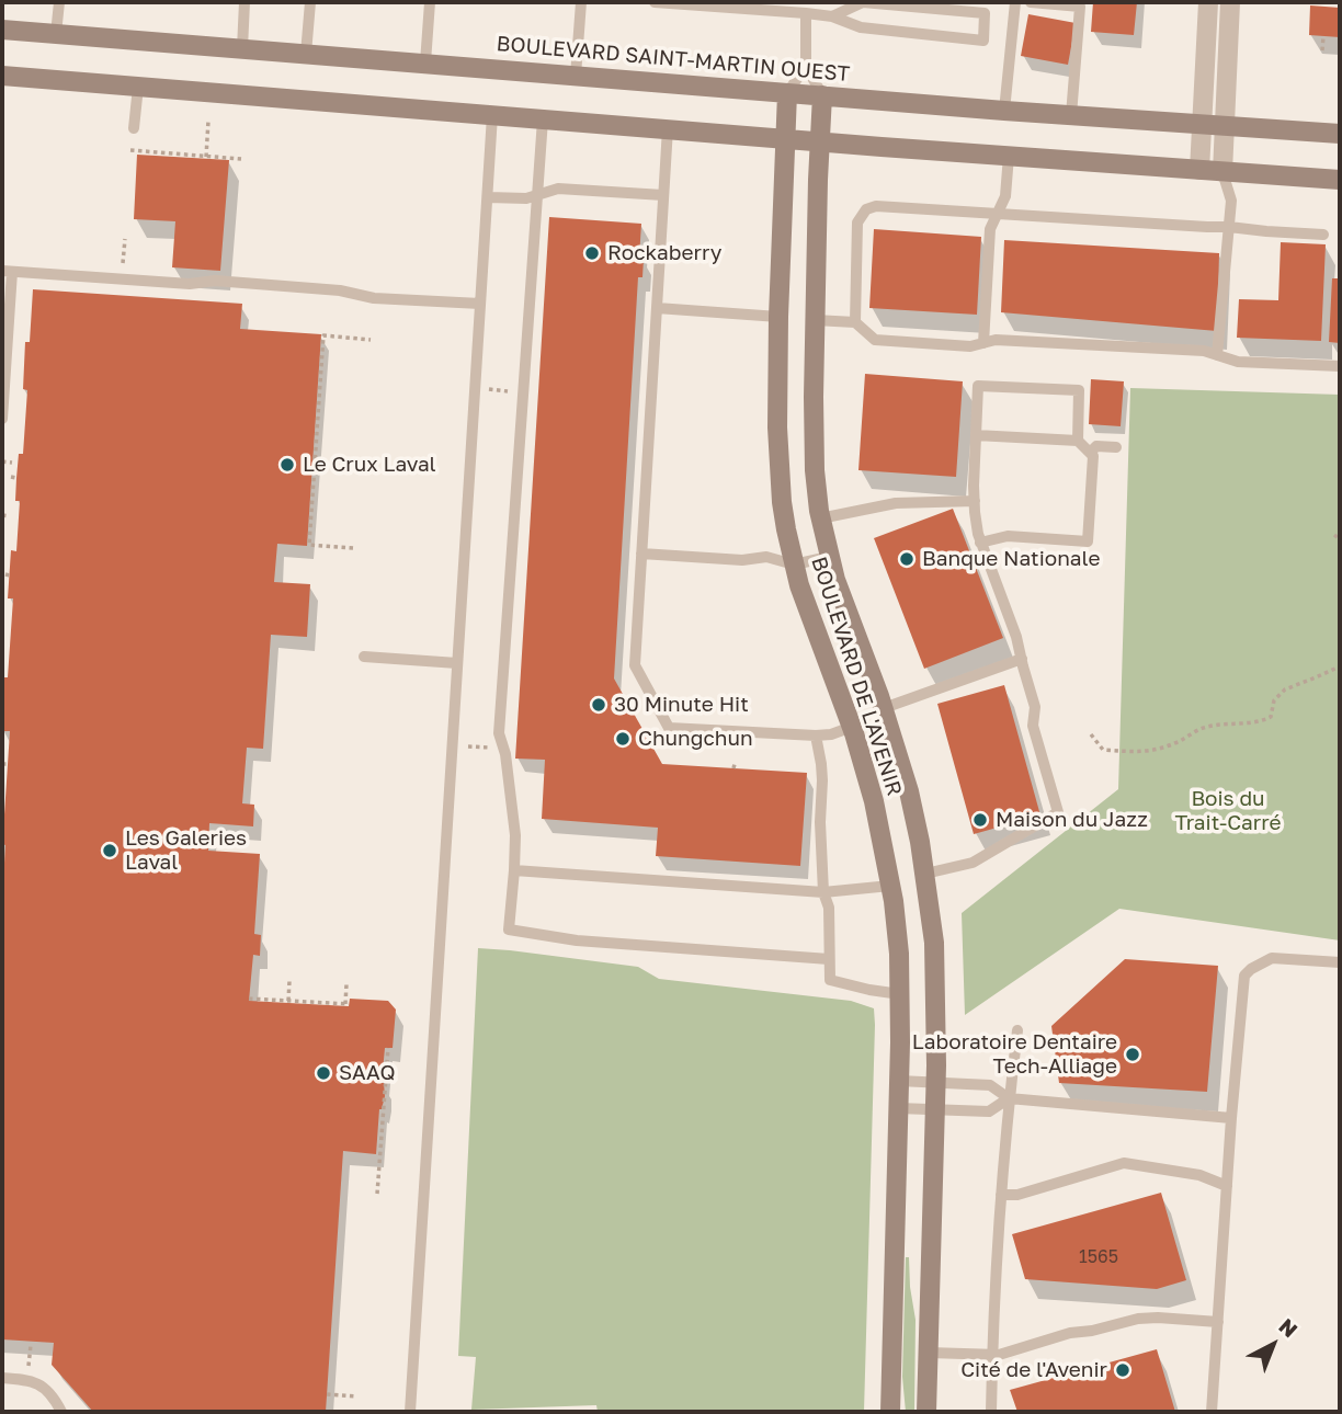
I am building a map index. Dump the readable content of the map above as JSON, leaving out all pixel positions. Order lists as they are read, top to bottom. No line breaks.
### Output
{"streets":{"main road":["BOULEVARD SAINT-MARTIN OUEST","BOULEVARD DE L'AVENIR"]},"crossings":[["BOULEVARD SAINT-MARTIN OUEST","BOULEVARD DE L'AVENIR"]],"parks":["Bois du Trait-Carré"],"places":["Rockaberry","Le Crux Laval","Banque Nationale","30 Minute Hit","Chungchun","Maison du Jazz","Les Galeries Laval","Laboratoire Dentaire Tech-Alliage","SAAQ","Cité de l'Avenir"],"house_numbers":["1565"],"north":"top right"}
